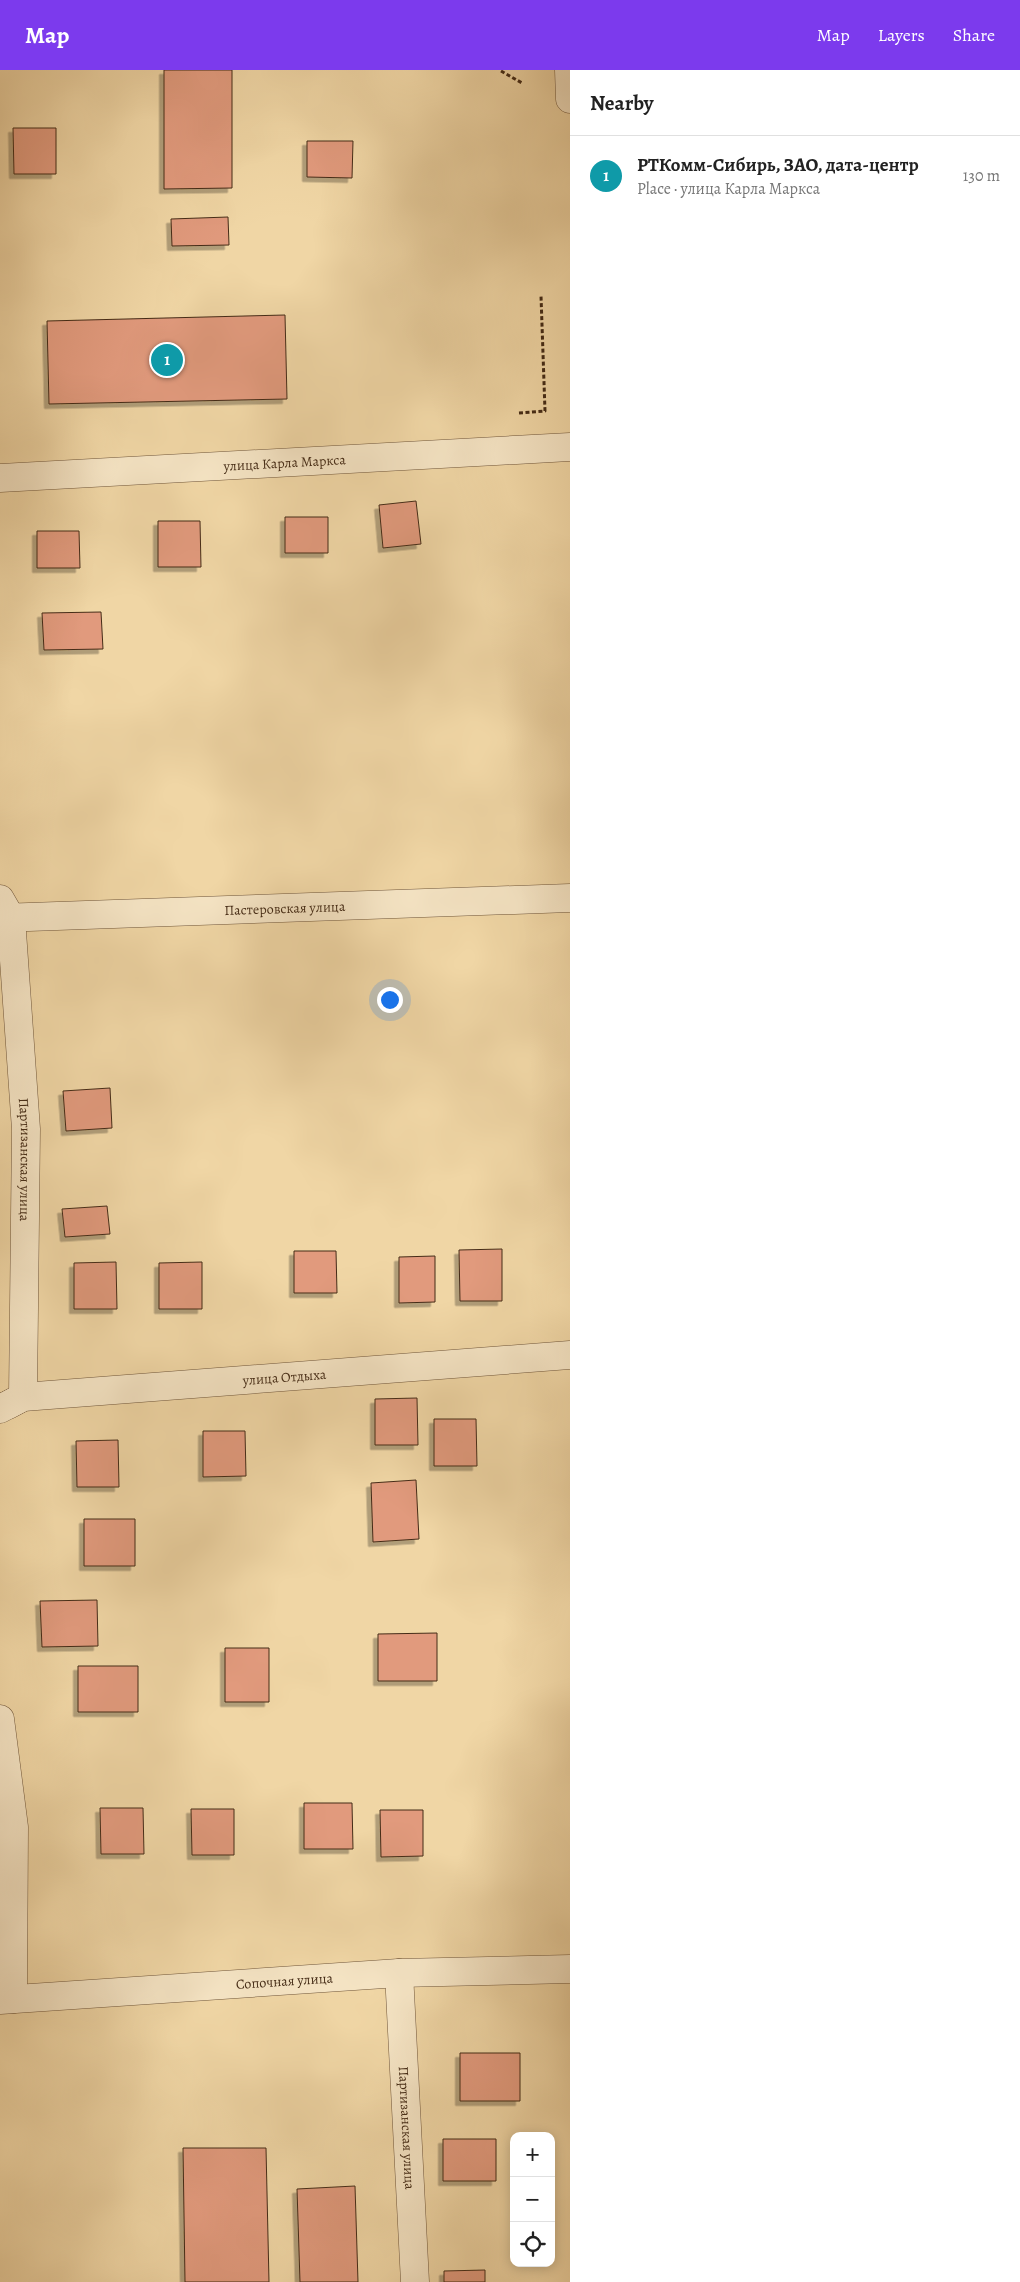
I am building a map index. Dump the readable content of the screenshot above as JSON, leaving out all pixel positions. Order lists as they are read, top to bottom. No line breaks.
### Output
{"streets":{"street":["улица Карла Маркса","Пастеровская улица","Партизанская улица","улица Отдыха","Сопочная улица"]},"crossings":[["Пастеровская улица","Партизанская улица"],["Партизанская улица","улица Отдыха"],["Партизанская улица","Сопочная улица"]],"page":{"header":"Map","nav":["Map","Layers","Share"],"heading":"Nearby","list":[{"mark":"1","name":"РТКомм-Сибирь, ЗАО, дата-центр","note":"Place · улица Карла Маркса","value":"130 m"}],"pins":"1","map_buttons":["+","−"]}}
